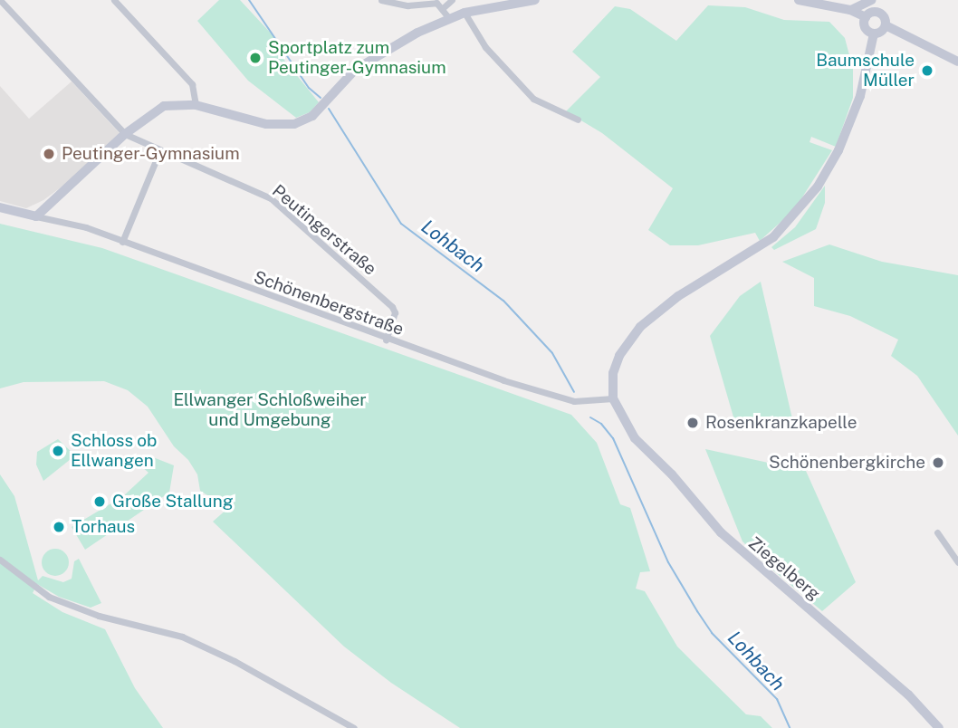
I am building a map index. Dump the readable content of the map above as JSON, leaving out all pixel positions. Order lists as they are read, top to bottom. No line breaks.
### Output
{"streets":{"main road":["Ziegelberg"],"street":["Peutingerstraße","Schönenbergstraße"]},"crossings":[["Peutingerstraße","Schönenbergstraße"],["Schönenbergstraße","Ziegelberg"]],"water":["Lohbach"],"parks":["Ellwanger Schloßweiher und Umgebung"],"places":["Sportplatz zum Peutinger-Gymnasium","Baumschule Müller","Peutinger-Gymnasium","Rosenkranzkapelle","Schloss ob Ellwangen","Schönenbergkirche","Große Stallung","Torhaus"]}
